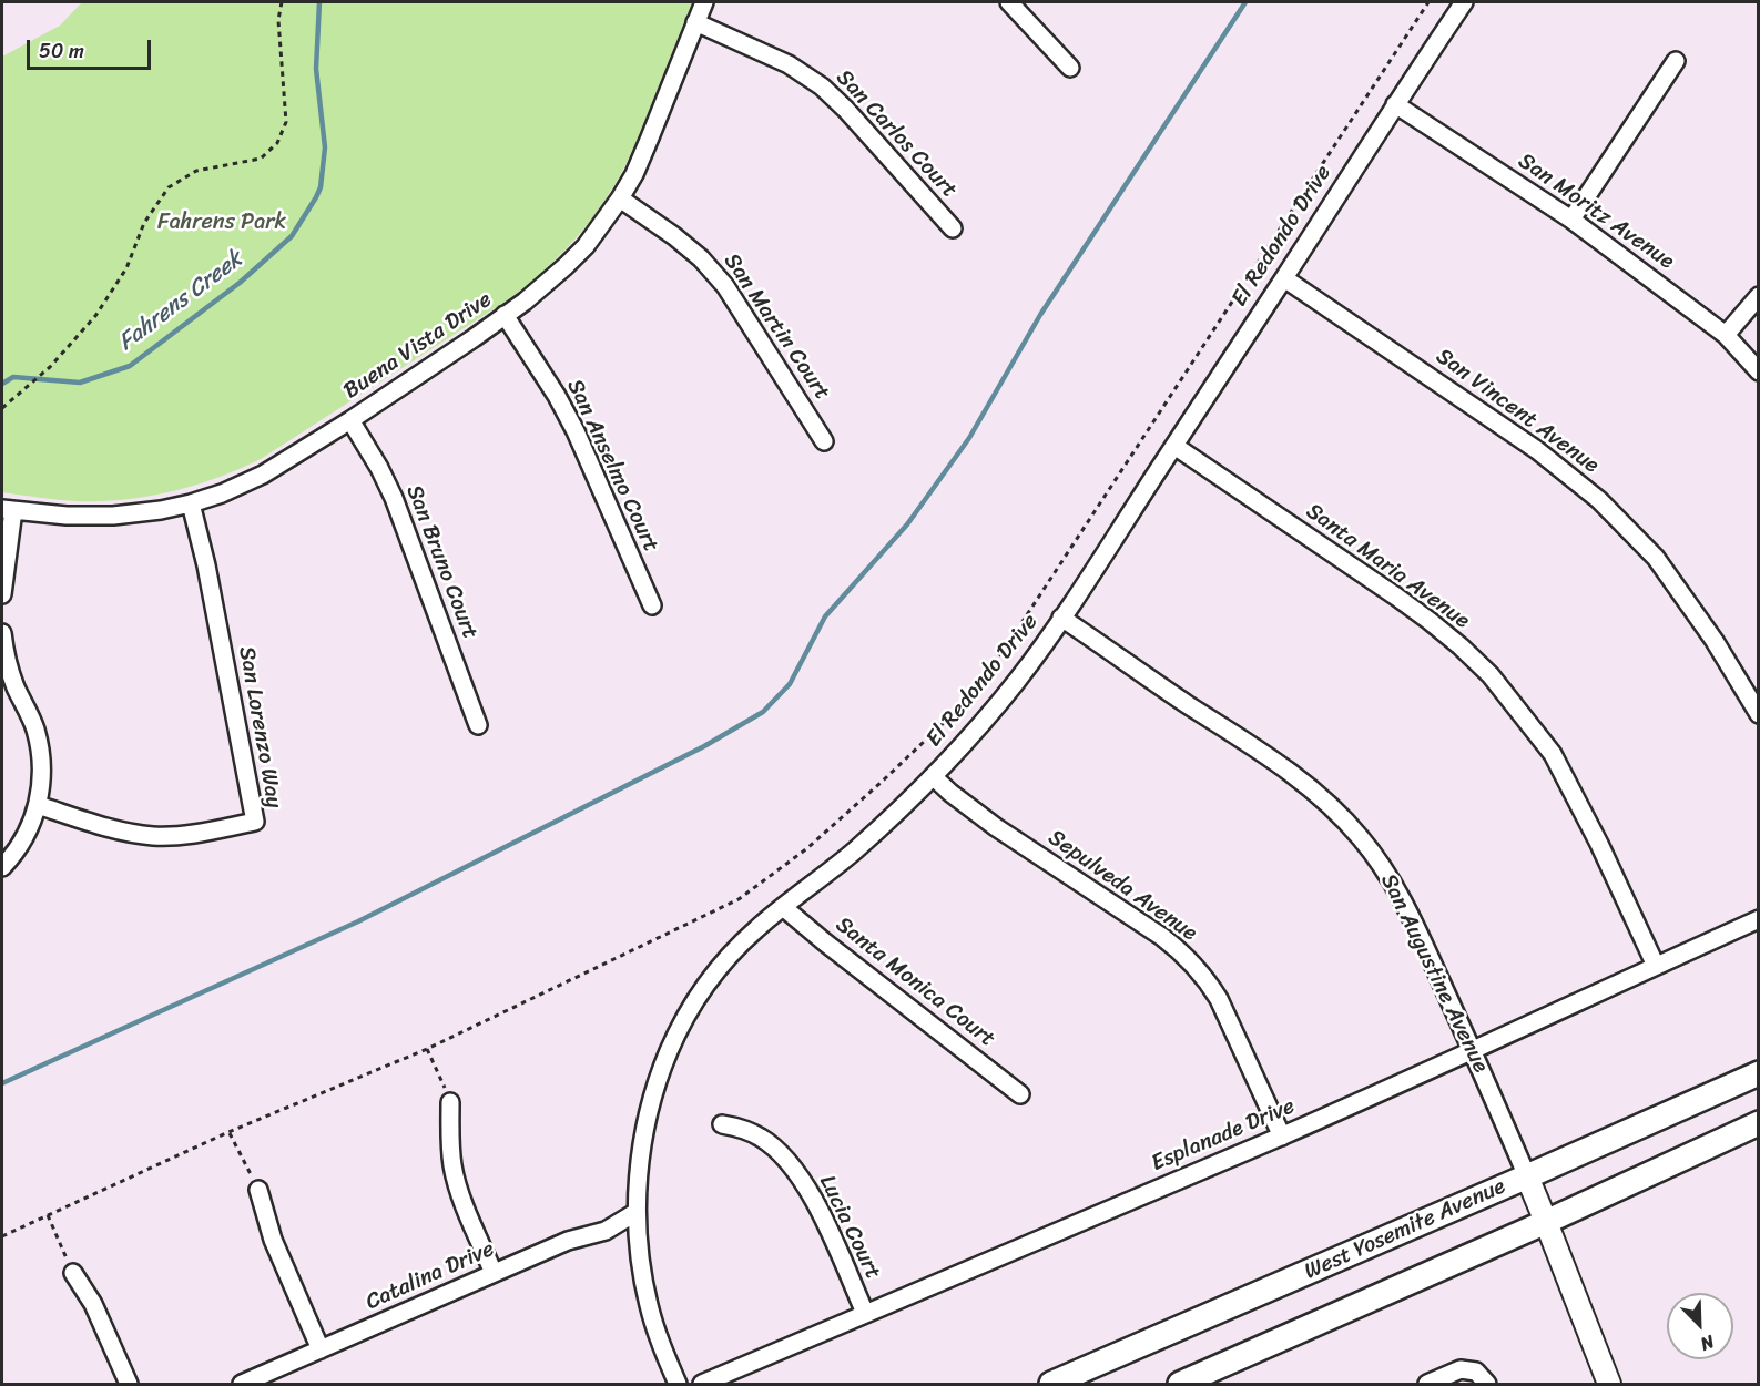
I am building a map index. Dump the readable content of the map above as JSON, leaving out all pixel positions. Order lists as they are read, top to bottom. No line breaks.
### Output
{"streets":{"main road":["West Yosemite Avenue"],"street":["San Carlos Court","San Moritz Avenue","El Redondo Drive","San Martin Court","Buena Vista Drive","San Vincent Avenue","San Anselmo Court","San Bruno Court","Santa Maria Avenue","San Lorenzo Way","Sepulveda Avenue","San Augustine Avenue","Santa Monica Court","Esplanade Drive","Lucia Court","Catalina Drive"]},"crossings":[["San Carlos Court","Buena Vista Drive"],["San Moritz Avenue","El Redondo Drive"],["El Redondo Drive","San Vincent Avenue"],["El Redondo Drive","Santa Maria Avenue"],["El Redondo Drive","Sepulveda Avenue"],["El Redondo Drive","San Augustine Avenue"],["El Redondo Drive","Santa Monica Court"],["El Redondo Drive","Catalina Drive"],["San Martin Court","Buena Vista Drive"],["Buena Vista Drive","San Anselmo Court"],["Buena Vista Drive","San Bruno Court"],["Buena Vista Drive","San Lorenzo Way"],["Santa Maria Avenue","Esplanade Drive"],["Sepulveda Avenue","Esplanade Drive"],["San Augustine Avenue","Esplanade Drive"],["San Augustine Avenue","West Yosemite Avenue"],["Esplanade Drive","Lucia Court"]],"water":["Fahrens Creek"],"parks":["Fahrens Park"],"scale_bar":"50 m","north":"bottom right"}
